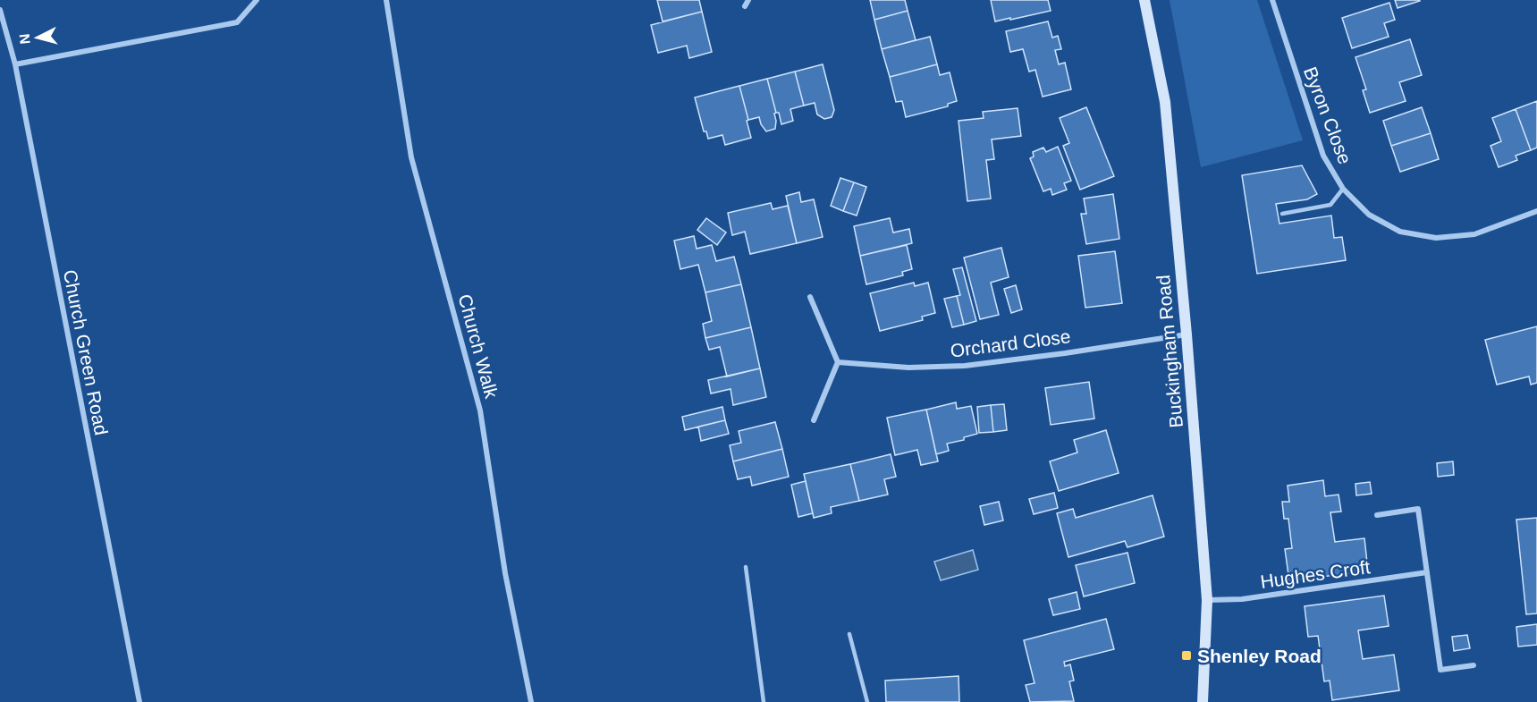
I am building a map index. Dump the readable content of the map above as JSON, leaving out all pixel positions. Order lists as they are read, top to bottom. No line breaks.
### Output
{"streets":{"main road":["Buckingham Road"],"street":["Byron Close","Orchard Close","Church Walk","Church Green Road","Hughes Croft"]},"crossings":[["Orchard Close","Buckingham Road"],["Buckingham Road","Hughes Croft"]],"places":{"transit":["Shenley Road"]},"north":"left"}
